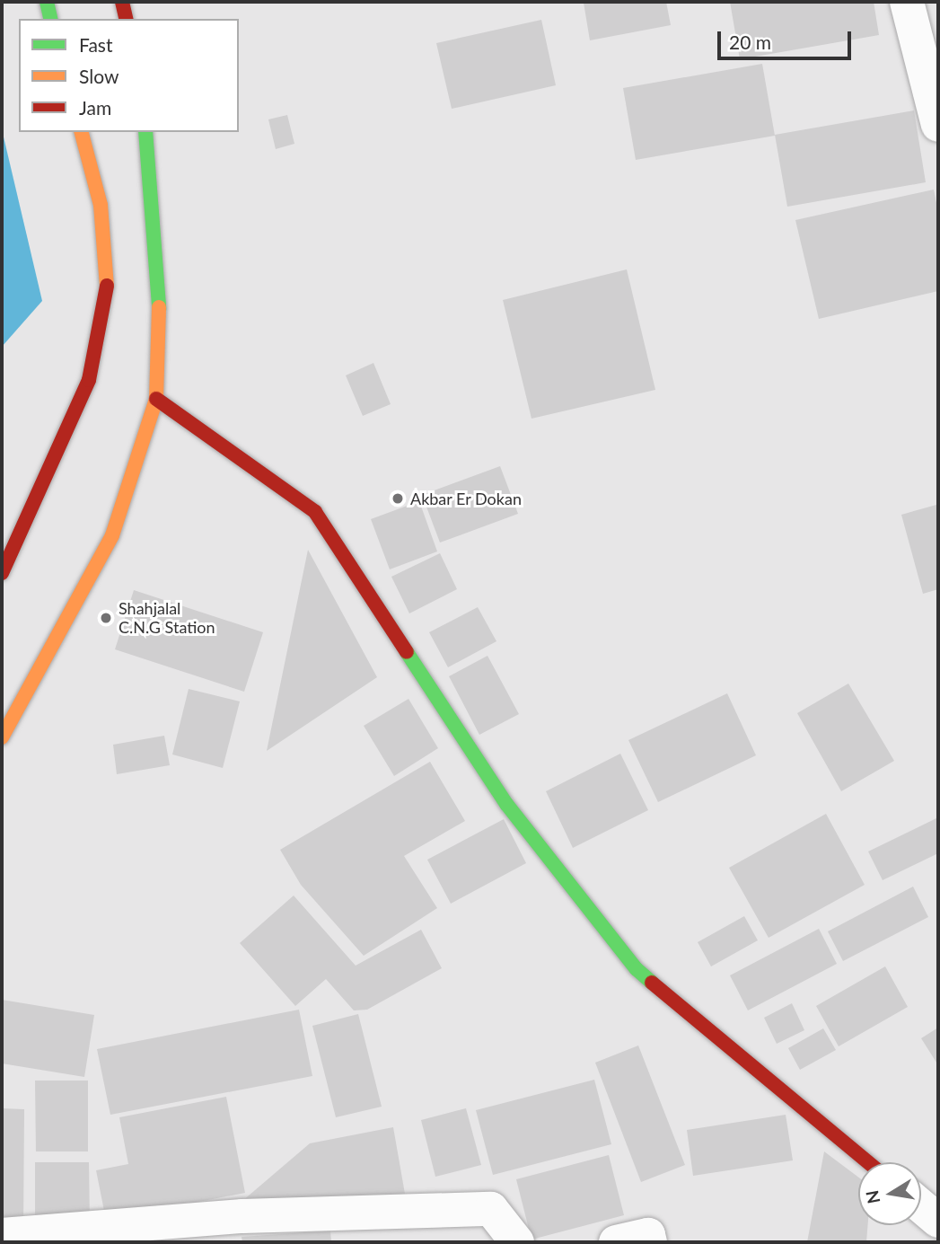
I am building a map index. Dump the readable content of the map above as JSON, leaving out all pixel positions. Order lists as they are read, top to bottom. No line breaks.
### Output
{"places":["Akbar Er Dokan","Shahjalal C.N.G Station"],"legend":["Fast","Slow","Jam"],"scale_bar":"20 m","north":"left"}
